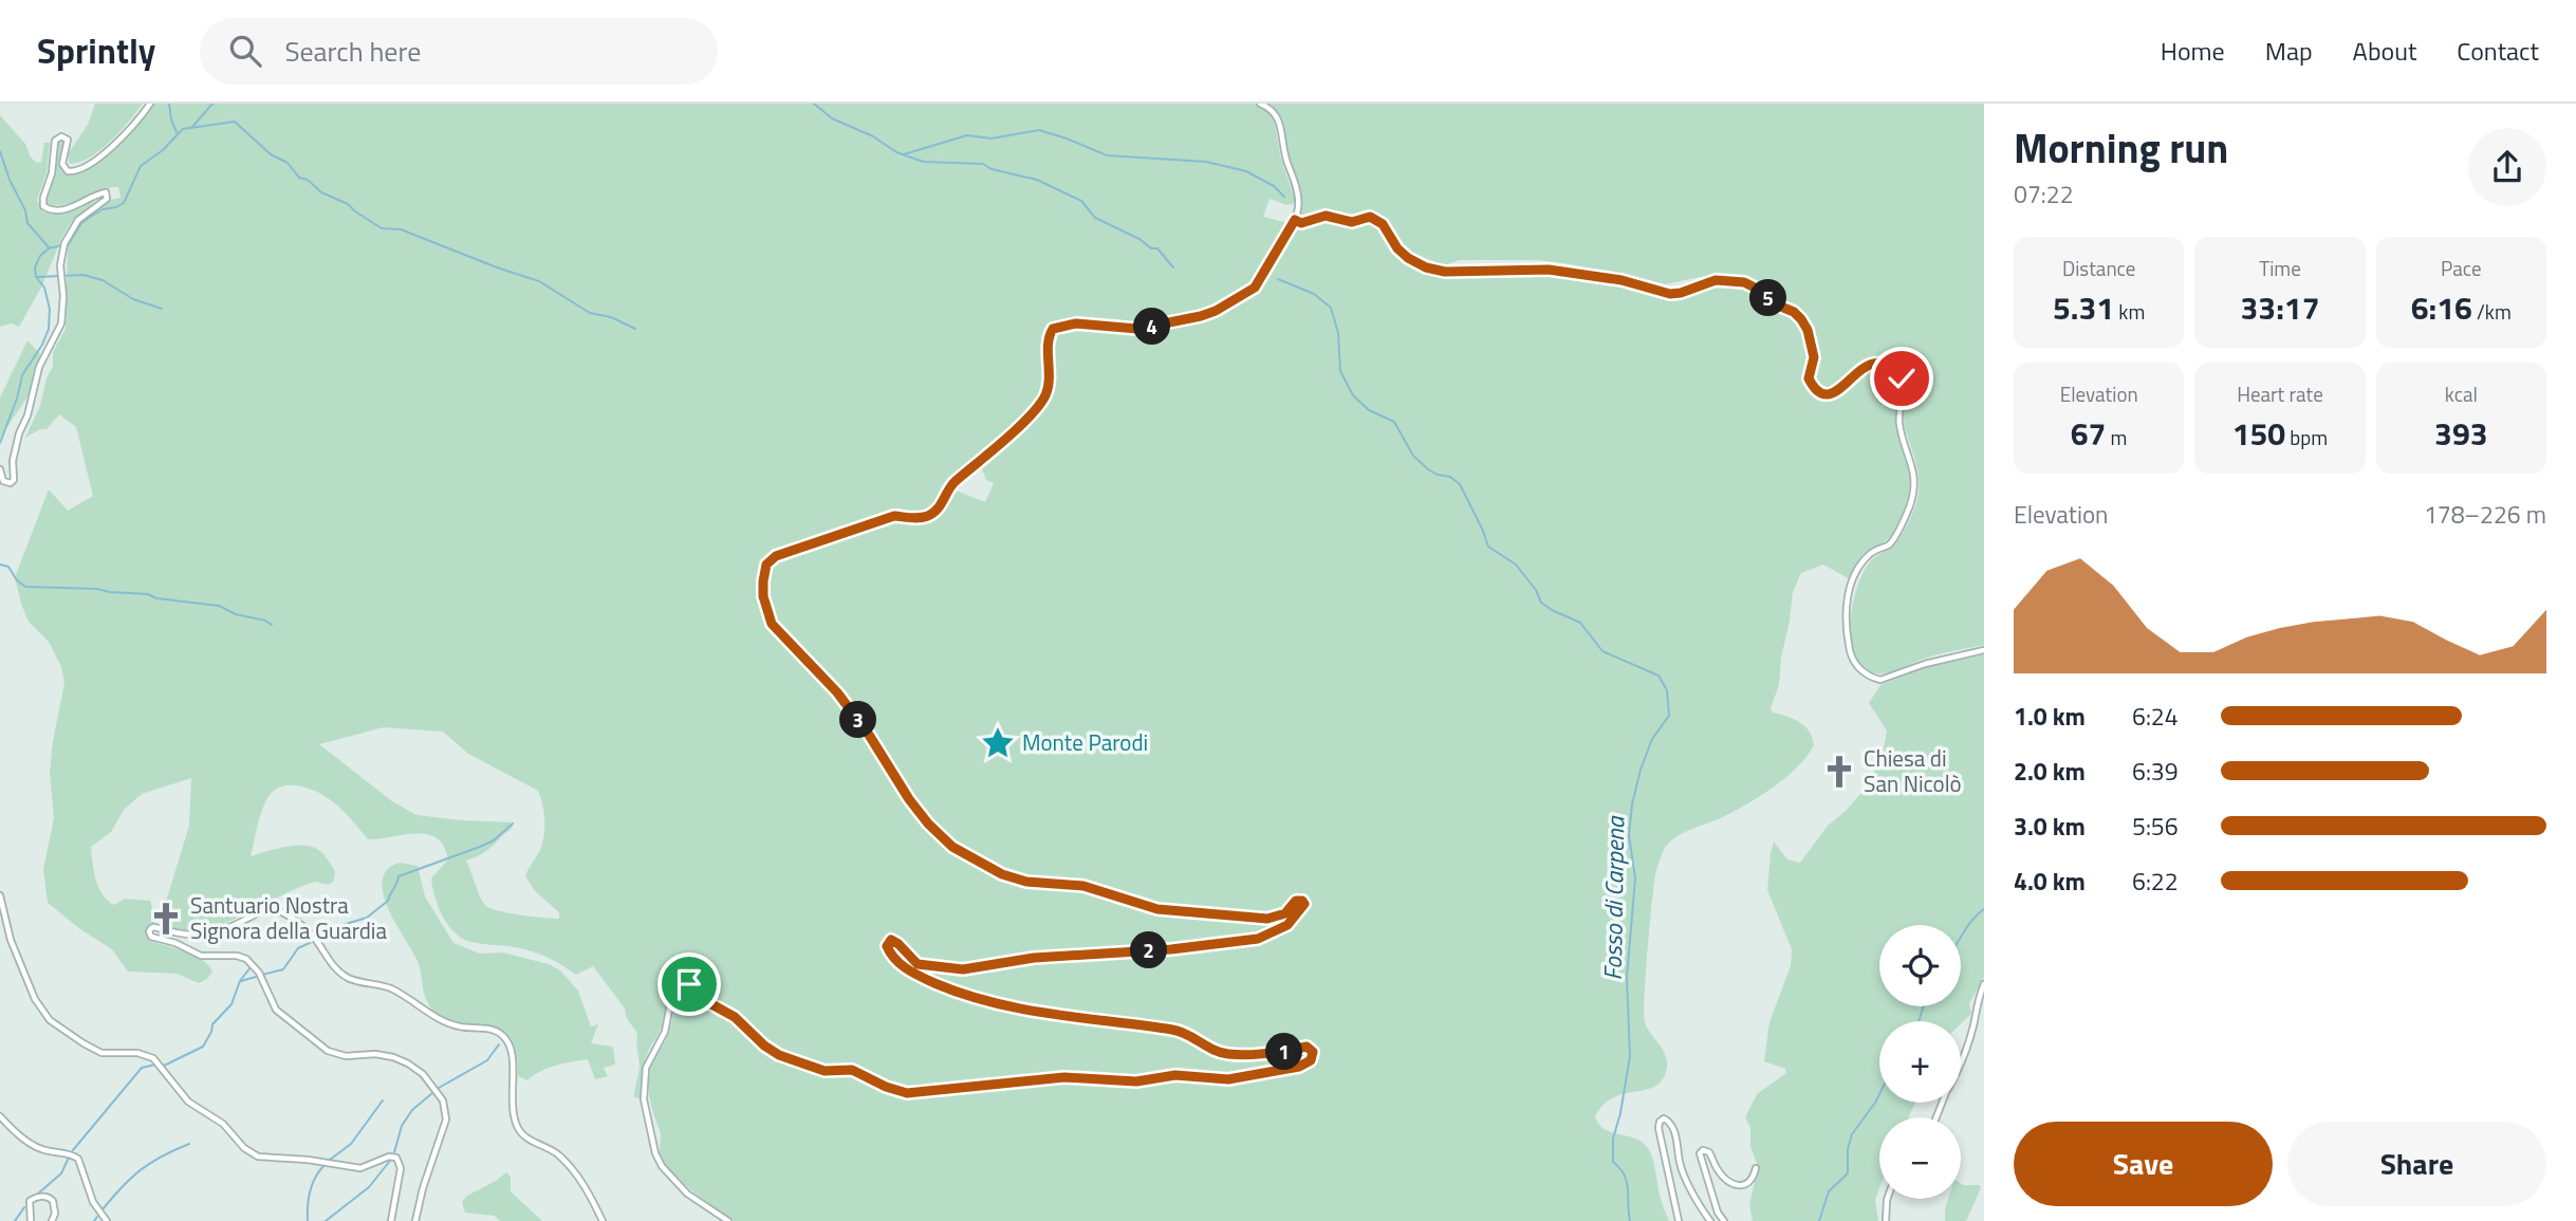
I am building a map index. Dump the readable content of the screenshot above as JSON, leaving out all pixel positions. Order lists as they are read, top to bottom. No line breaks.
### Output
{"water":["Fosso di Carpena"],"places":{"place":["Monte Parodi"],"church":["Chiesa di San Nicolò","Santuario Nostra Signora della Guardia"]},"page":{"header":"Sprintly","search":"Search here","nav":["Home","Map","About","Contact"],"heading":["Morning run","07:22"],"stats":[["Distance","5.31 km"],["Time","33:17"],["Pace","6:16 /km"],["Elevation","67 m"],["Heart rate","150 bpm"],["kcal","393"]],"pins":["5","4","3","2","1"],"chart":["Elevation","178–226 m"],"list":[{"name":"1.0 km","note":"6:24"},{"name":"2.0 km","note":"6:39"},{"name":"3.0 km","note":"5:56"},{"name":"4.0 km","note":"6:22"}],"map_buttons":["+","−"],"buttons":["Save","Share"]}}
